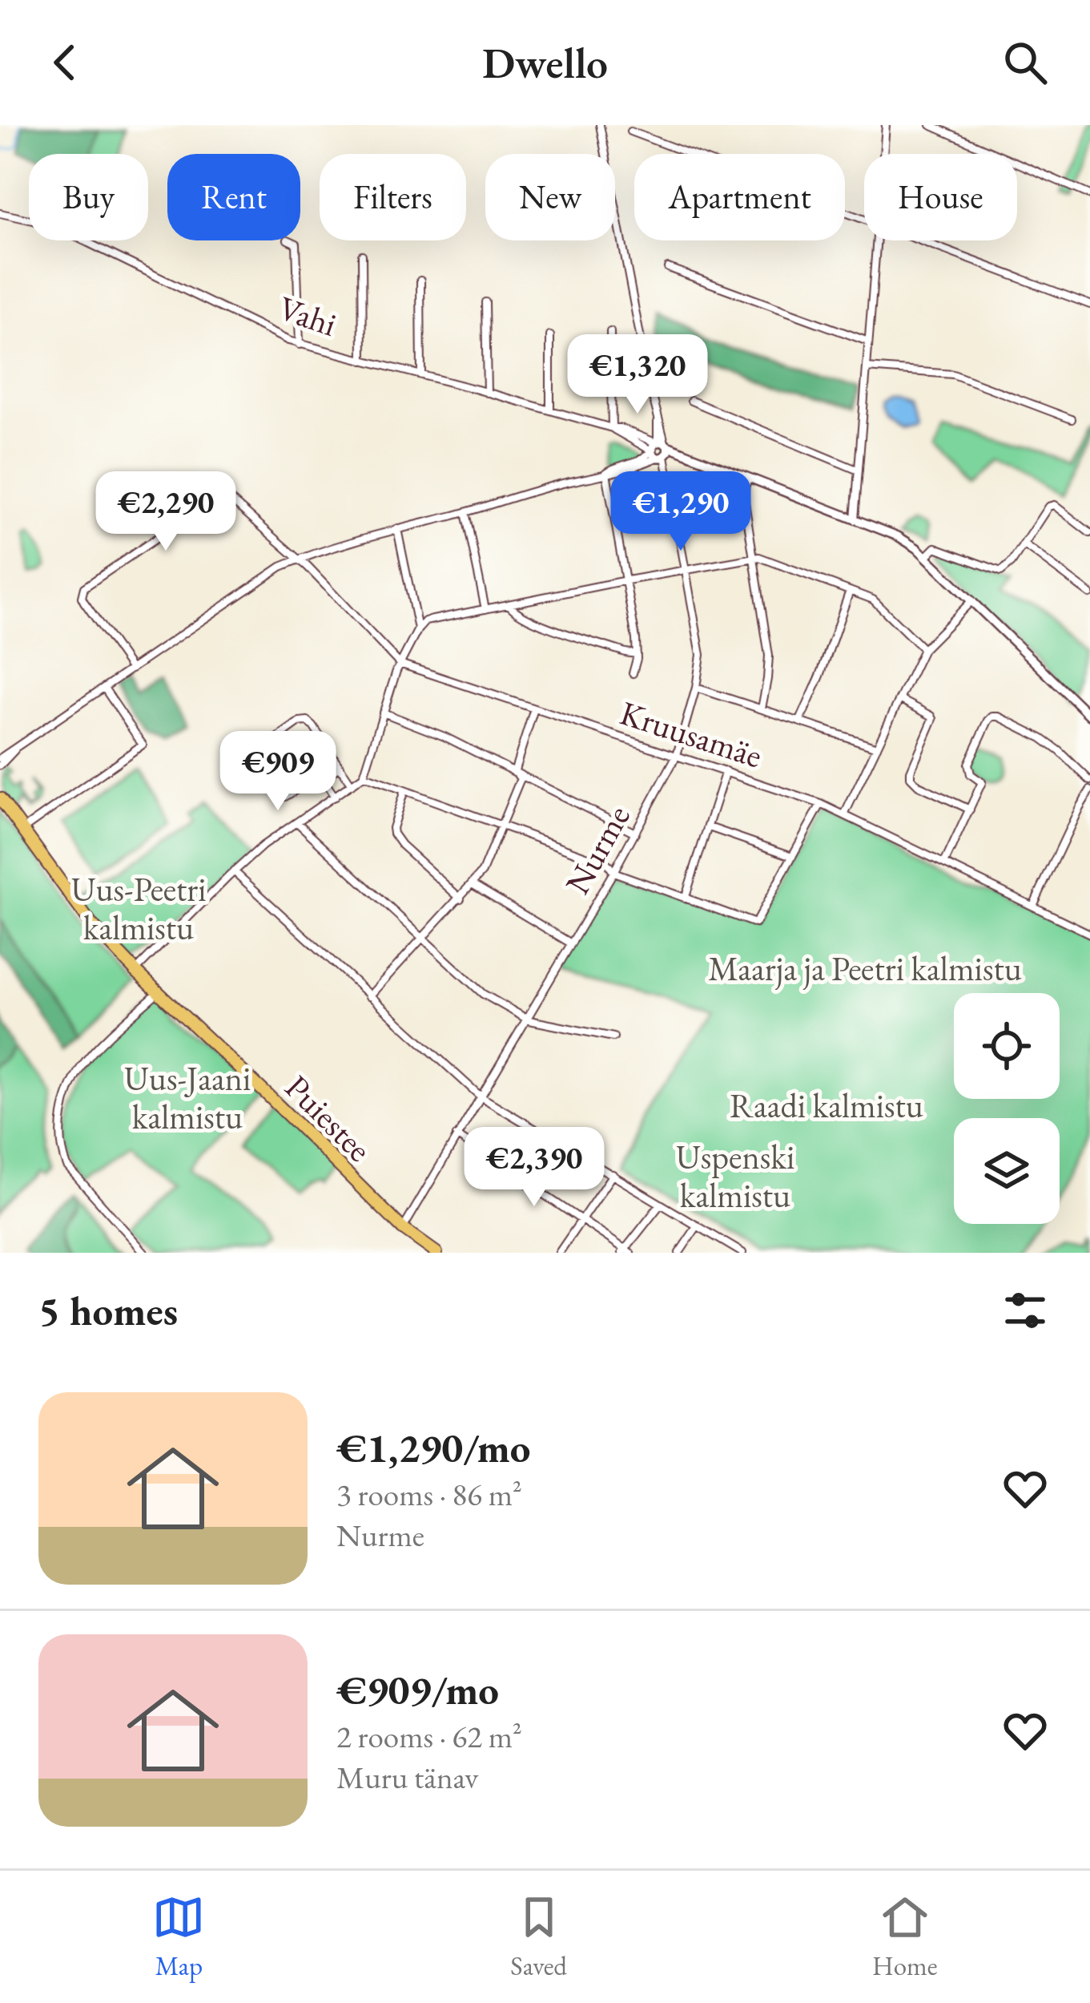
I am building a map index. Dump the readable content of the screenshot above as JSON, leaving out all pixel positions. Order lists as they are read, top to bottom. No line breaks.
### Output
{"streets":{"highway":["Puiestee"],"street":["Vahi","Kruusamäe","Nurme"]},"crossings":[["Vahi","Nurme"],["Kruusamäe","Nurme"],["Nurme","Puiestee"]],"parks":["Uus-Peetri kalmistu","Maarja ja Peetri kalmistu","Uus-Jaani kalmistu","Raadi kalmistu","Uspenski kalmistu"],"page":{"header":"Dwello","chip":["Buy","Rent","Filters","New","Apartment","House"],"price":["€1,320","€2,290","€1,290","€909","€2,390"],"heading":"5 homes","list":[{"name":"€1,290/mo","note":"3 rooms · 86 m² · Nurme"},{"name":"€909/mo","note":"2 rooms · 62 m² · Muru tänav"}],"tabs":["Map","Saved","Home"]}}
